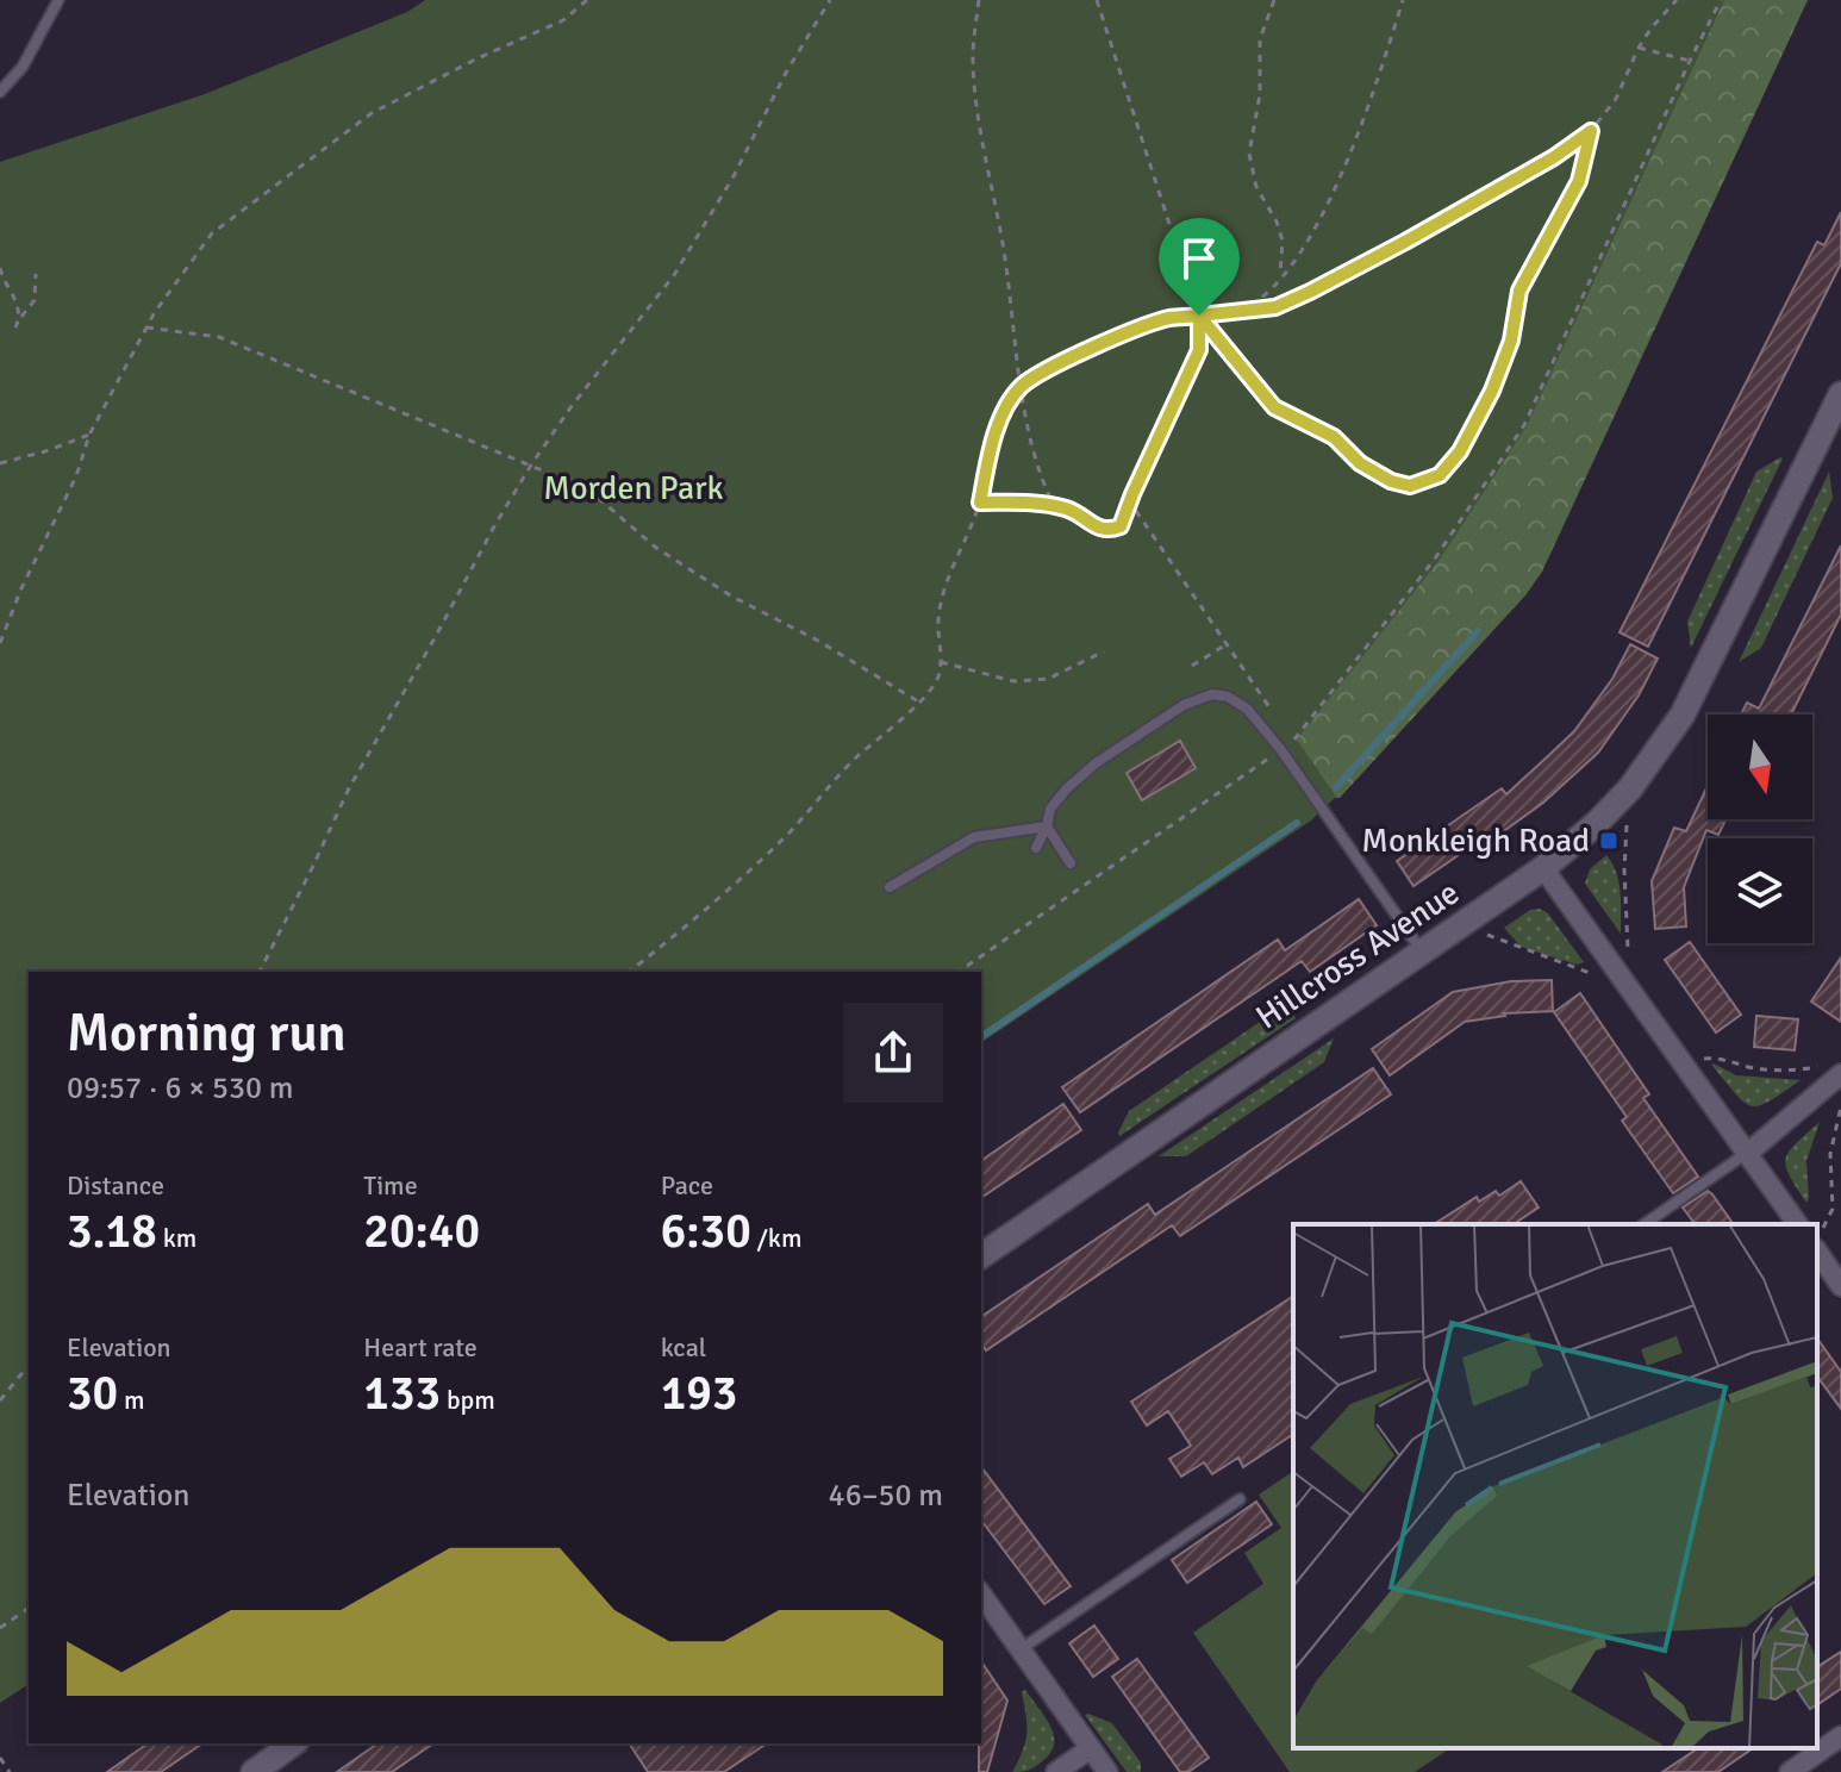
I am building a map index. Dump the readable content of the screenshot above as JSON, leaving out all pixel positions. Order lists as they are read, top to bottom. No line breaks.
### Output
{"streets":{"street":["Hillcross Avenue"]},"parks":["Morden Park"],"places":{"transit":["Monkleigh Road"]},"north":"bottom","page":{"heading":["Morning run","09:57 · 6 × 530 m"],"stats":[["Distance","3.18 km"],["Time","20:40"],["Pace","6:30 /km"],["Elevation","30 m"],["Heart rate","133 bpm"],["kcal","193"]],"chart":["Elevation","46–50 m"]}}
